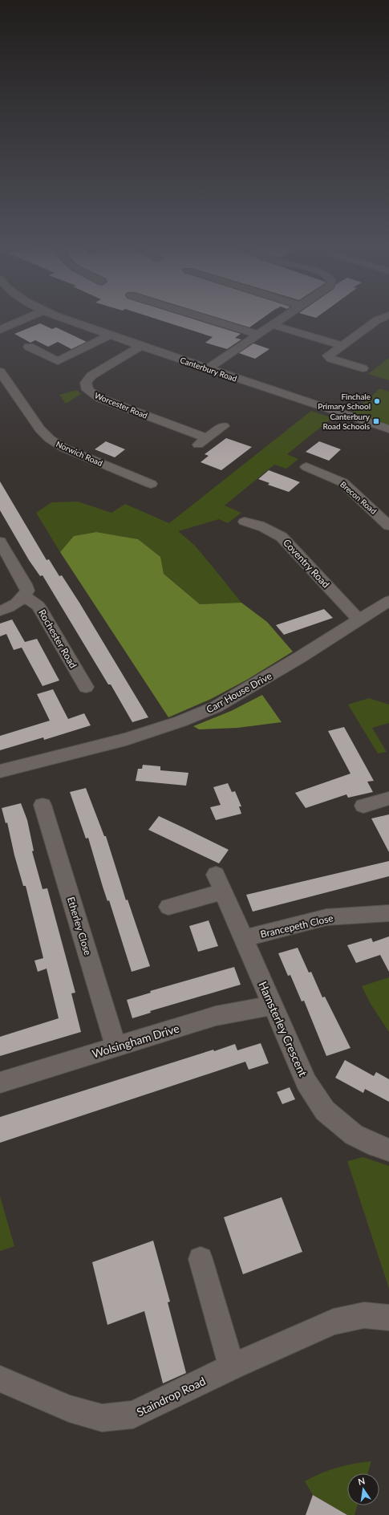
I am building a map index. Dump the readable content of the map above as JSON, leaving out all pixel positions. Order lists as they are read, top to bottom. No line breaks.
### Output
{"streets":{"street":["Canterbury Road","Worcester Road","Norwich Road","Brecon Road","Coventry Road","Rochester Road","Carr House Drive","Etherley Close","Brancepeth Close","Hamsterley Crescent","Wolsingham Drive","Staindrop Road"]},"crossings":[["Canterbury Road","Worcester Road"],["Coventry Road","Carr House Drive"],["Etherley Close","Wolsingham Drive"],["Brancepeth Close","Hamsterley Crescent"],["Hamsterley Crescent","Wolsingham Drive"]],"places":{"other":["Finchale Primary School"],"transit":["Canterbury Road Schools"]},"north":"top"}
